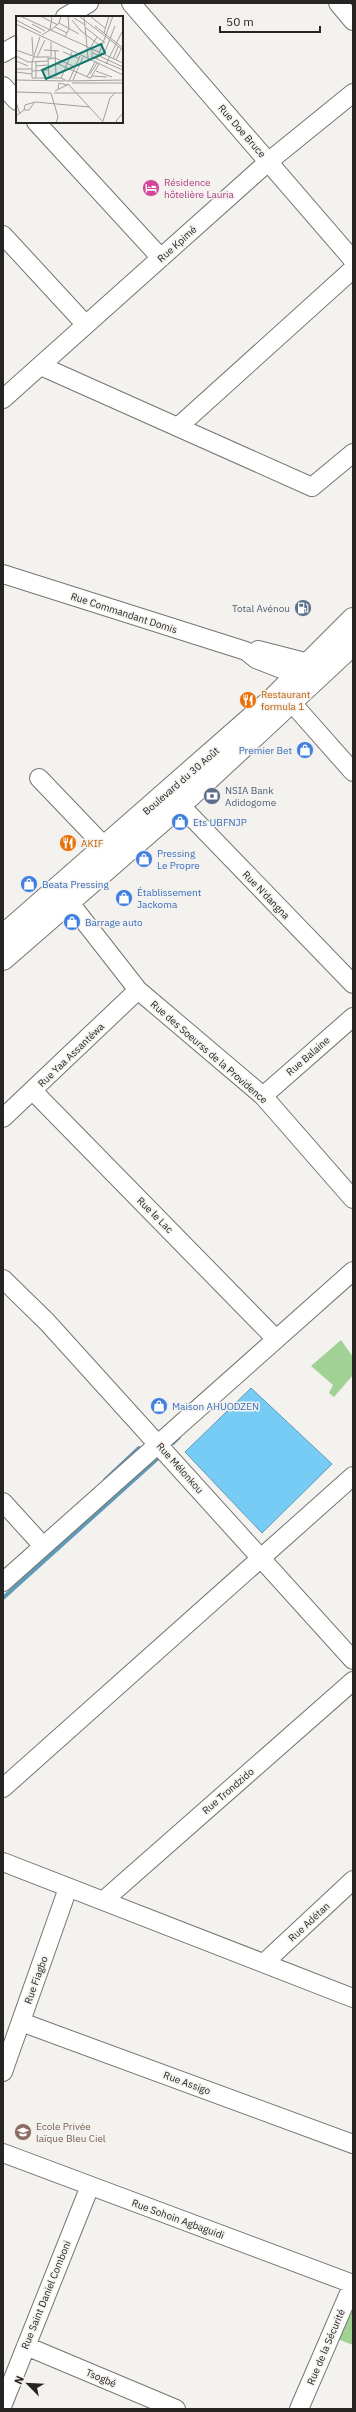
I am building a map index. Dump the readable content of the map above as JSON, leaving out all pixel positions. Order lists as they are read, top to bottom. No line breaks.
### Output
{"streets":{"highway":["Boulevard du 30 Août"],"street":["Rue Doe Bruce","Rue Kpimé","Rue Commandant Domis","Rue N'dangna","Rue des Soeurss de la Providence","Rue Yaa Assantéwa","Rue Balaine","Rue le Lac","Rue Mélonkou","Rue Trondzido","Rue Adétan","Rue Fiagbo","Rue Assigo","Rue Sohoin Agbaguidi","Rue Saint Daniel Comboni","Rue de la Sécurité","Tsogbé"]},"crossings":[["Rue Doe Bruce","Rue Kpimé"],["Rue Commandant Domis","Boulevard du 30 Août"],["Boulevard du 30 Août","Rue N'dangna"],["Boulevard du 30 Août","Rue des Soeurss de la Providence"],["Rue des Soeurss de la Providence","Rue Yaa Assantéwa"],["Rue des Soeurss de la Providence","Rue Balaine"],["Rue Yaa Assantéwa","Rue le Lac"],["Rue Fiagbo","Rue Assigo"],["Rue Sohoin Agbaguidi","Rue Saint Daniel Comboni"],["Rue Sohoin Agbaguidi","Rue de la Sécurité"],["Rue Saint Daniel Comboni","Tsogbé"]],"places":{"hotel":["Résidence hôtelière Lauria"],"fuel station":["Total Avénou"],"restaurant":["Restaurant formula 1","AKIF"],"shop":["Premier Bet","Ets UBFNJP","Pressing Le Propre","Beata Pressing","Établissement Jackoma","Barrage auto","Maison AHUODZEN"],"bank":["NSIA Bank Adidogome"],"school or university":["Ecole Privée laïque Bleu Ciel"]},"scale_bar":"50 m","north":"top left"}
